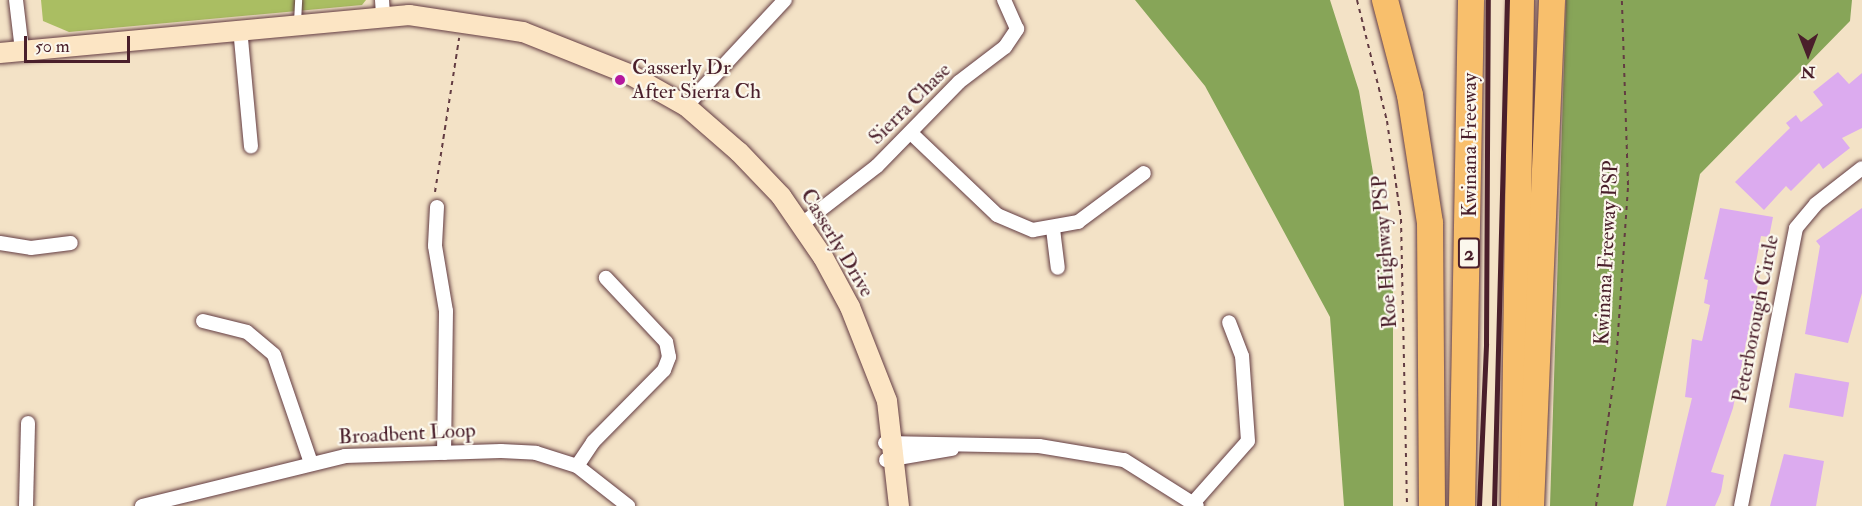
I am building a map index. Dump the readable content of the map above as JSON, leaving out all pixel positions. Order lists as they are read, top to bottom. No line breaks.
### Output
{"streets":{"highway":["Kwinana Freeway","2"],"street":["Sierra Chase","Casserly Drive","Peterborough Circle","Broadbent Loop"],"path":["Roe Highway PSP","Kwinana Freeway PSP"]},"crossings":[["Sierra Chase","Casserly Drive"]],"places":["Casserly Dr After Sierra Ch"],"scale_bar":"50 m","north":"bottom"}
